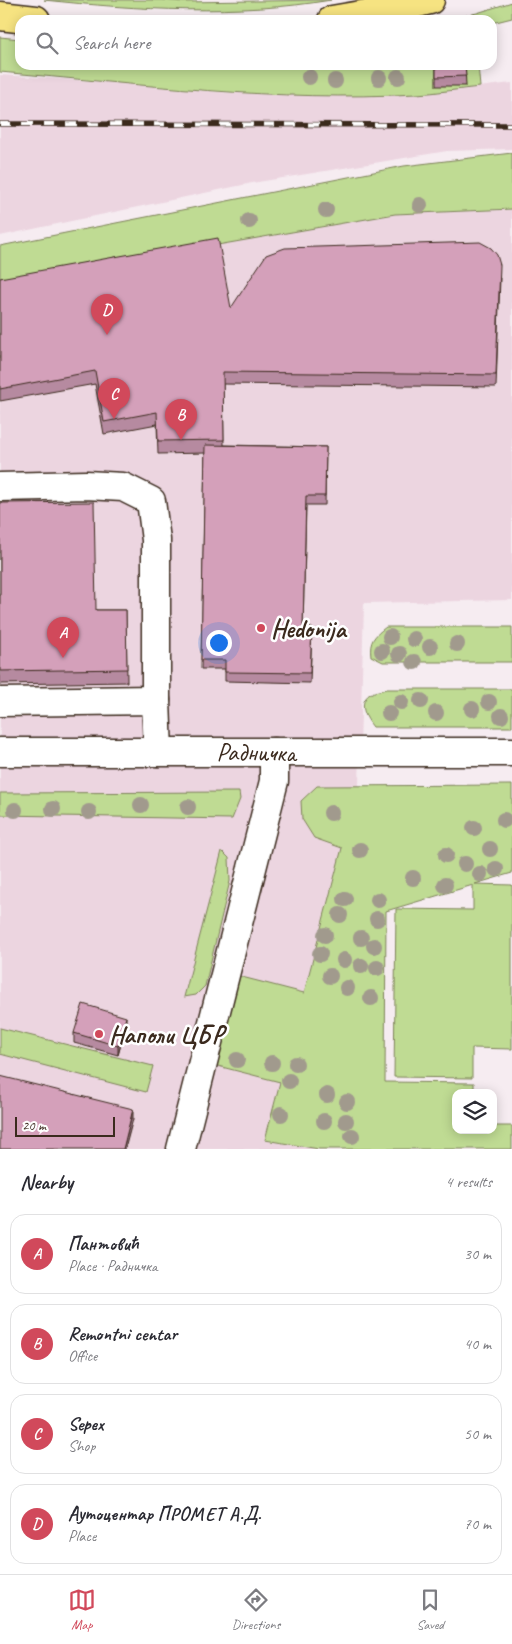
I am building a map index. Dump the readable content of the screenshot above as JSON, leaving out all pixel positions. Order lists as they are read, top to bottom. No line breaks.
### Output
{"streets":{"street":["Радничка"]},"places":["Hedonija","Наполи ЦБР"],"scale_bar":"20 m","page":{"search":"Search here","pins":["D","C","B","A"],"scale":"20 m","heading":["Nearby","4 results"],"list":[{"mark":"A","name":"Пантовић","note":"Place · Радничка","value":"30 m"},{"mark":"B","name":"Remontni centar","note":"Office","value":"40 m"},{"mark":"C","name":"Sepex","note":"Shop","value":"50 m"},{"mark":"D","name":"Аутоцентар ПРОМЕТ А.Д.","note":"Place","value":"70 m"}],"nav":["Map","Directions","Saved"]}}
